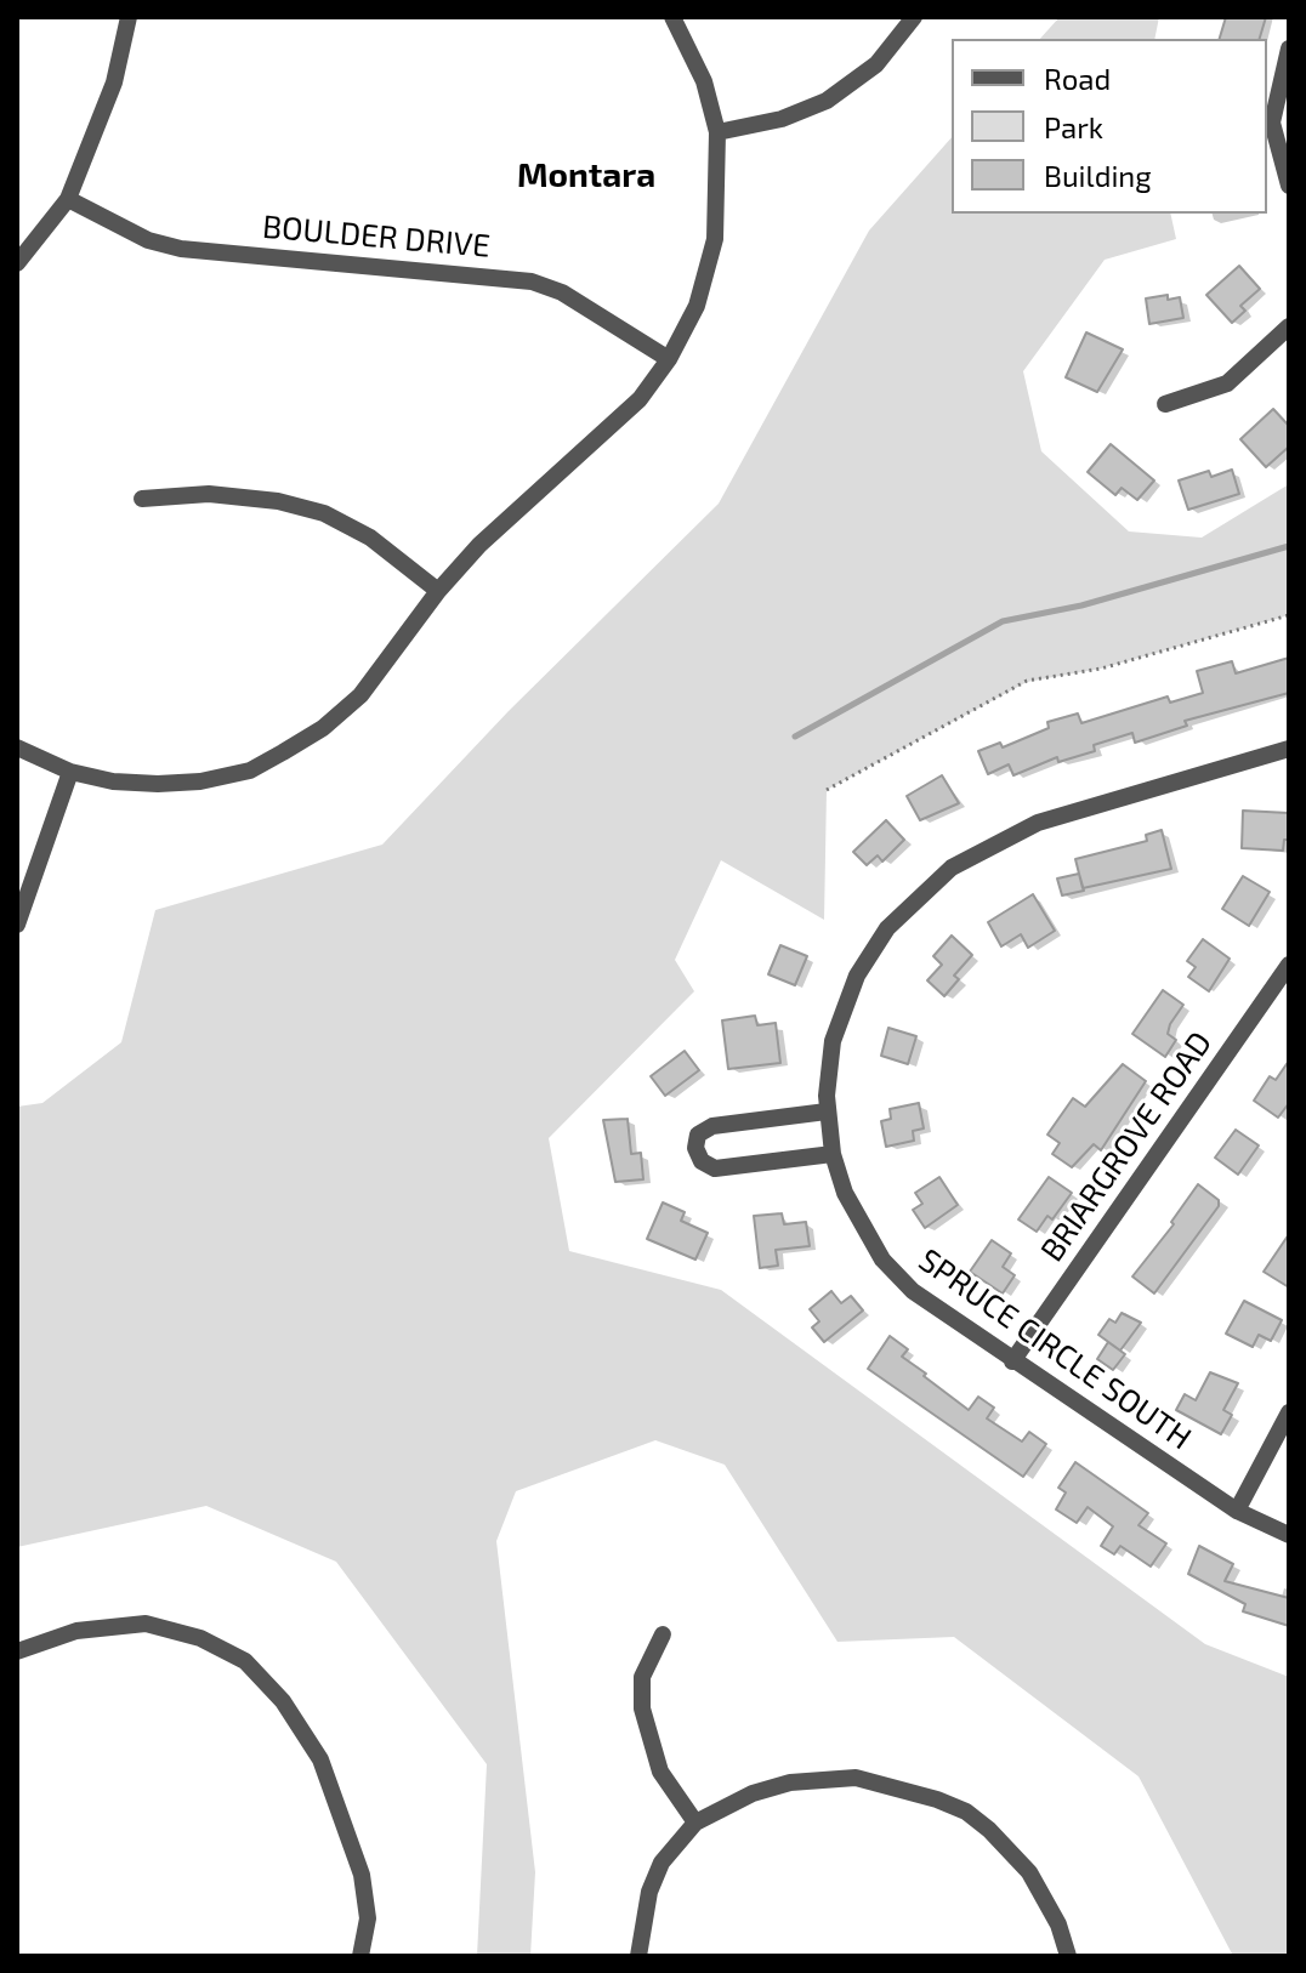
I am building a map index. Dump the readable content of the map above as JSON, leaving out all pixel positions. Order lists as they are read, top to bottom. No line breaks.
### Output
{"streets":{"street":["BOULDER DRIVE","BRIARGROVE ROAD","SPRUCE CIRCLE SOUTH"]},"crossings":[["BRIARGROVE ROAD","SPRUCE CIRCLE SOUTH"]],"districts":["Montara"],"legend":["Road","Park","Building"]}
